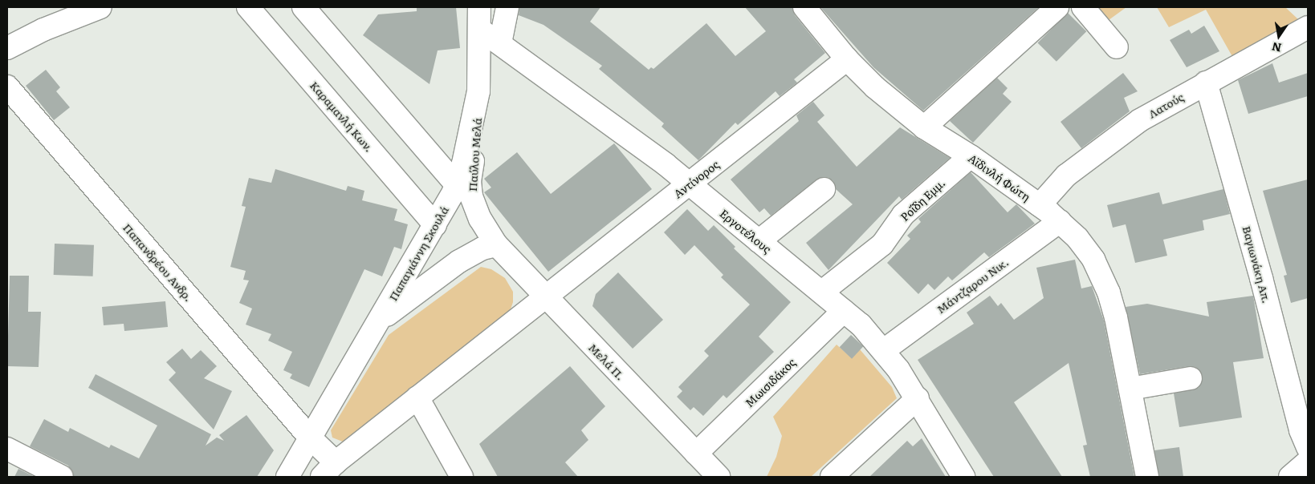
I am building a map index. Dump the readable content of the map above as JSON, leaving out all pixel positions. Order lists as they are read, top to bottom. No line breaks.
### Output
{"streets":{"street":["Λατούς","Καραμανλή Κων.","Παύλου Μελά","Αϊδινλή Φώτη","Αντίνορος","Ροΐδη Εμμ.","Εργοτέλους","Παπαγιάννη Σκουλά","Παπανδρέου Ανδρ.","Βαγιωνάκη Απ.","Μάντζαρου Νικ.","Μελά Π.","Μωισιδάκος"]},"crossings":[["Λατούς","Αϊδινλή Φώτη"],["Λατούς","Βαγιωνάκη Απ."],["Καραμανλή Κων.","Παπαγιάννη Σκουλά"],["Παύλου Μελά","Παπαγιάννη Σκουλά"],["Παύλου Μελά","Μελά Π."],["Αϊδινλή Φώτη","Αντίνορος"],["Αϊδινλή Φώτη","Ροΐδη Εμμ."],["Αϊδινλή Φώτη","Μάντζαρου Νικ."],["Αντίνορος","Εργοτέλους"],["Αντίνορος","Παπανδρέου Ανδρ."],["Αντίνορος","Μελά Π."],["Ροΐδη Εμμ.","Εργοτέλους"],["Εργοτέλους","Παπαγιάννη Σκουλά"],["Εργοτέλους","Μάντζαρου Νικ."],["Εργοτέλους","Μωισιδάκος"],["Παπαγιάννη Σκουλά","Παπανδρέου Ανδρ."],["Μελά Π.","Μωισιδάκος"]],"north":"bottom"}
